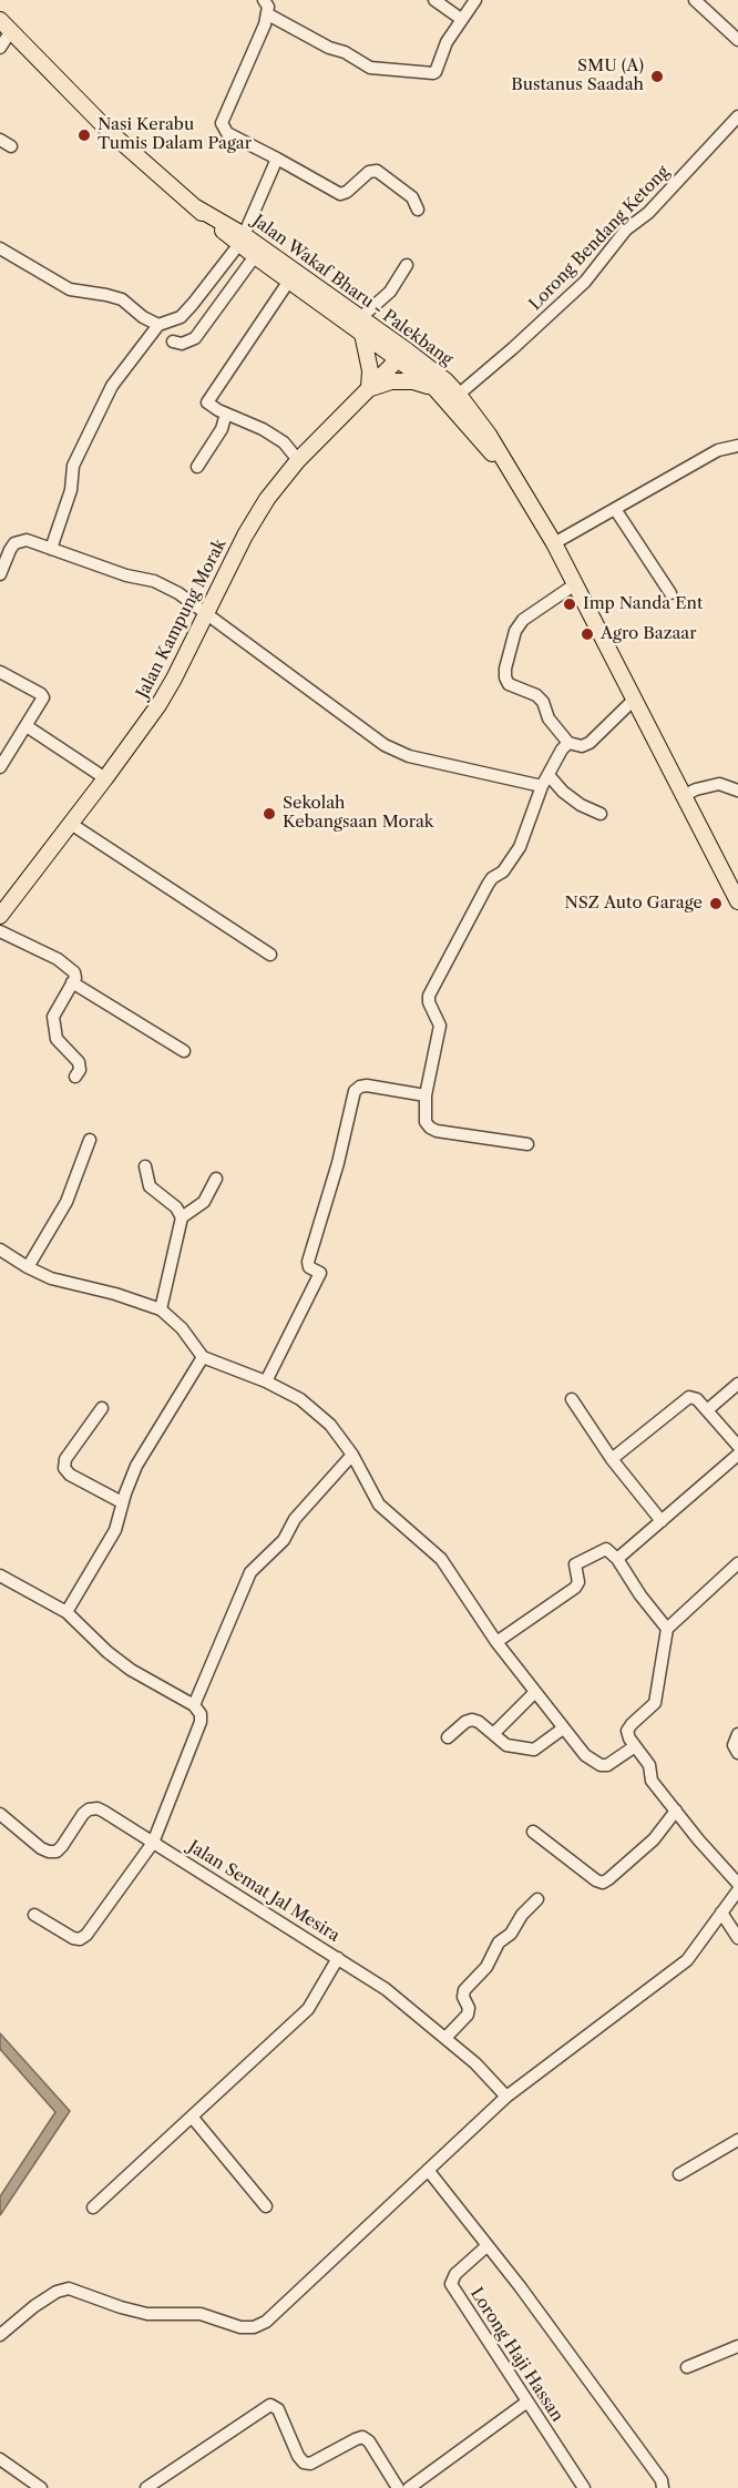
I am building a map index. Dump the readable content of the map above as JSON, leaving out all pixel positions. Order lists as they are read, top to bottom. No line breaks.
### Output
{"streets":{"main road":["Jalan Wakaf Bharu - Palekbang","Jalan Kampung Morak"],"street":["Lorong Bendang Ketong","Jalan Semat Jal Mesira","Lorong Haji Hassan"]},"crossings":[["Lorong Bendang Ketong","Jalan Wakaf Bharu - Palekbang"],["Jalan Wakaf Bharu - Palekbang","Jalan Kampung Morak"]],"places":["SMU (A) Bustanus Saadah","Nasi Kerabu Tumis Dalam Pagar","Imp Nanda Ent","Agro Bazaar","Sekolah Kebangsaan Morak","NSZ Auto Garage"]}
